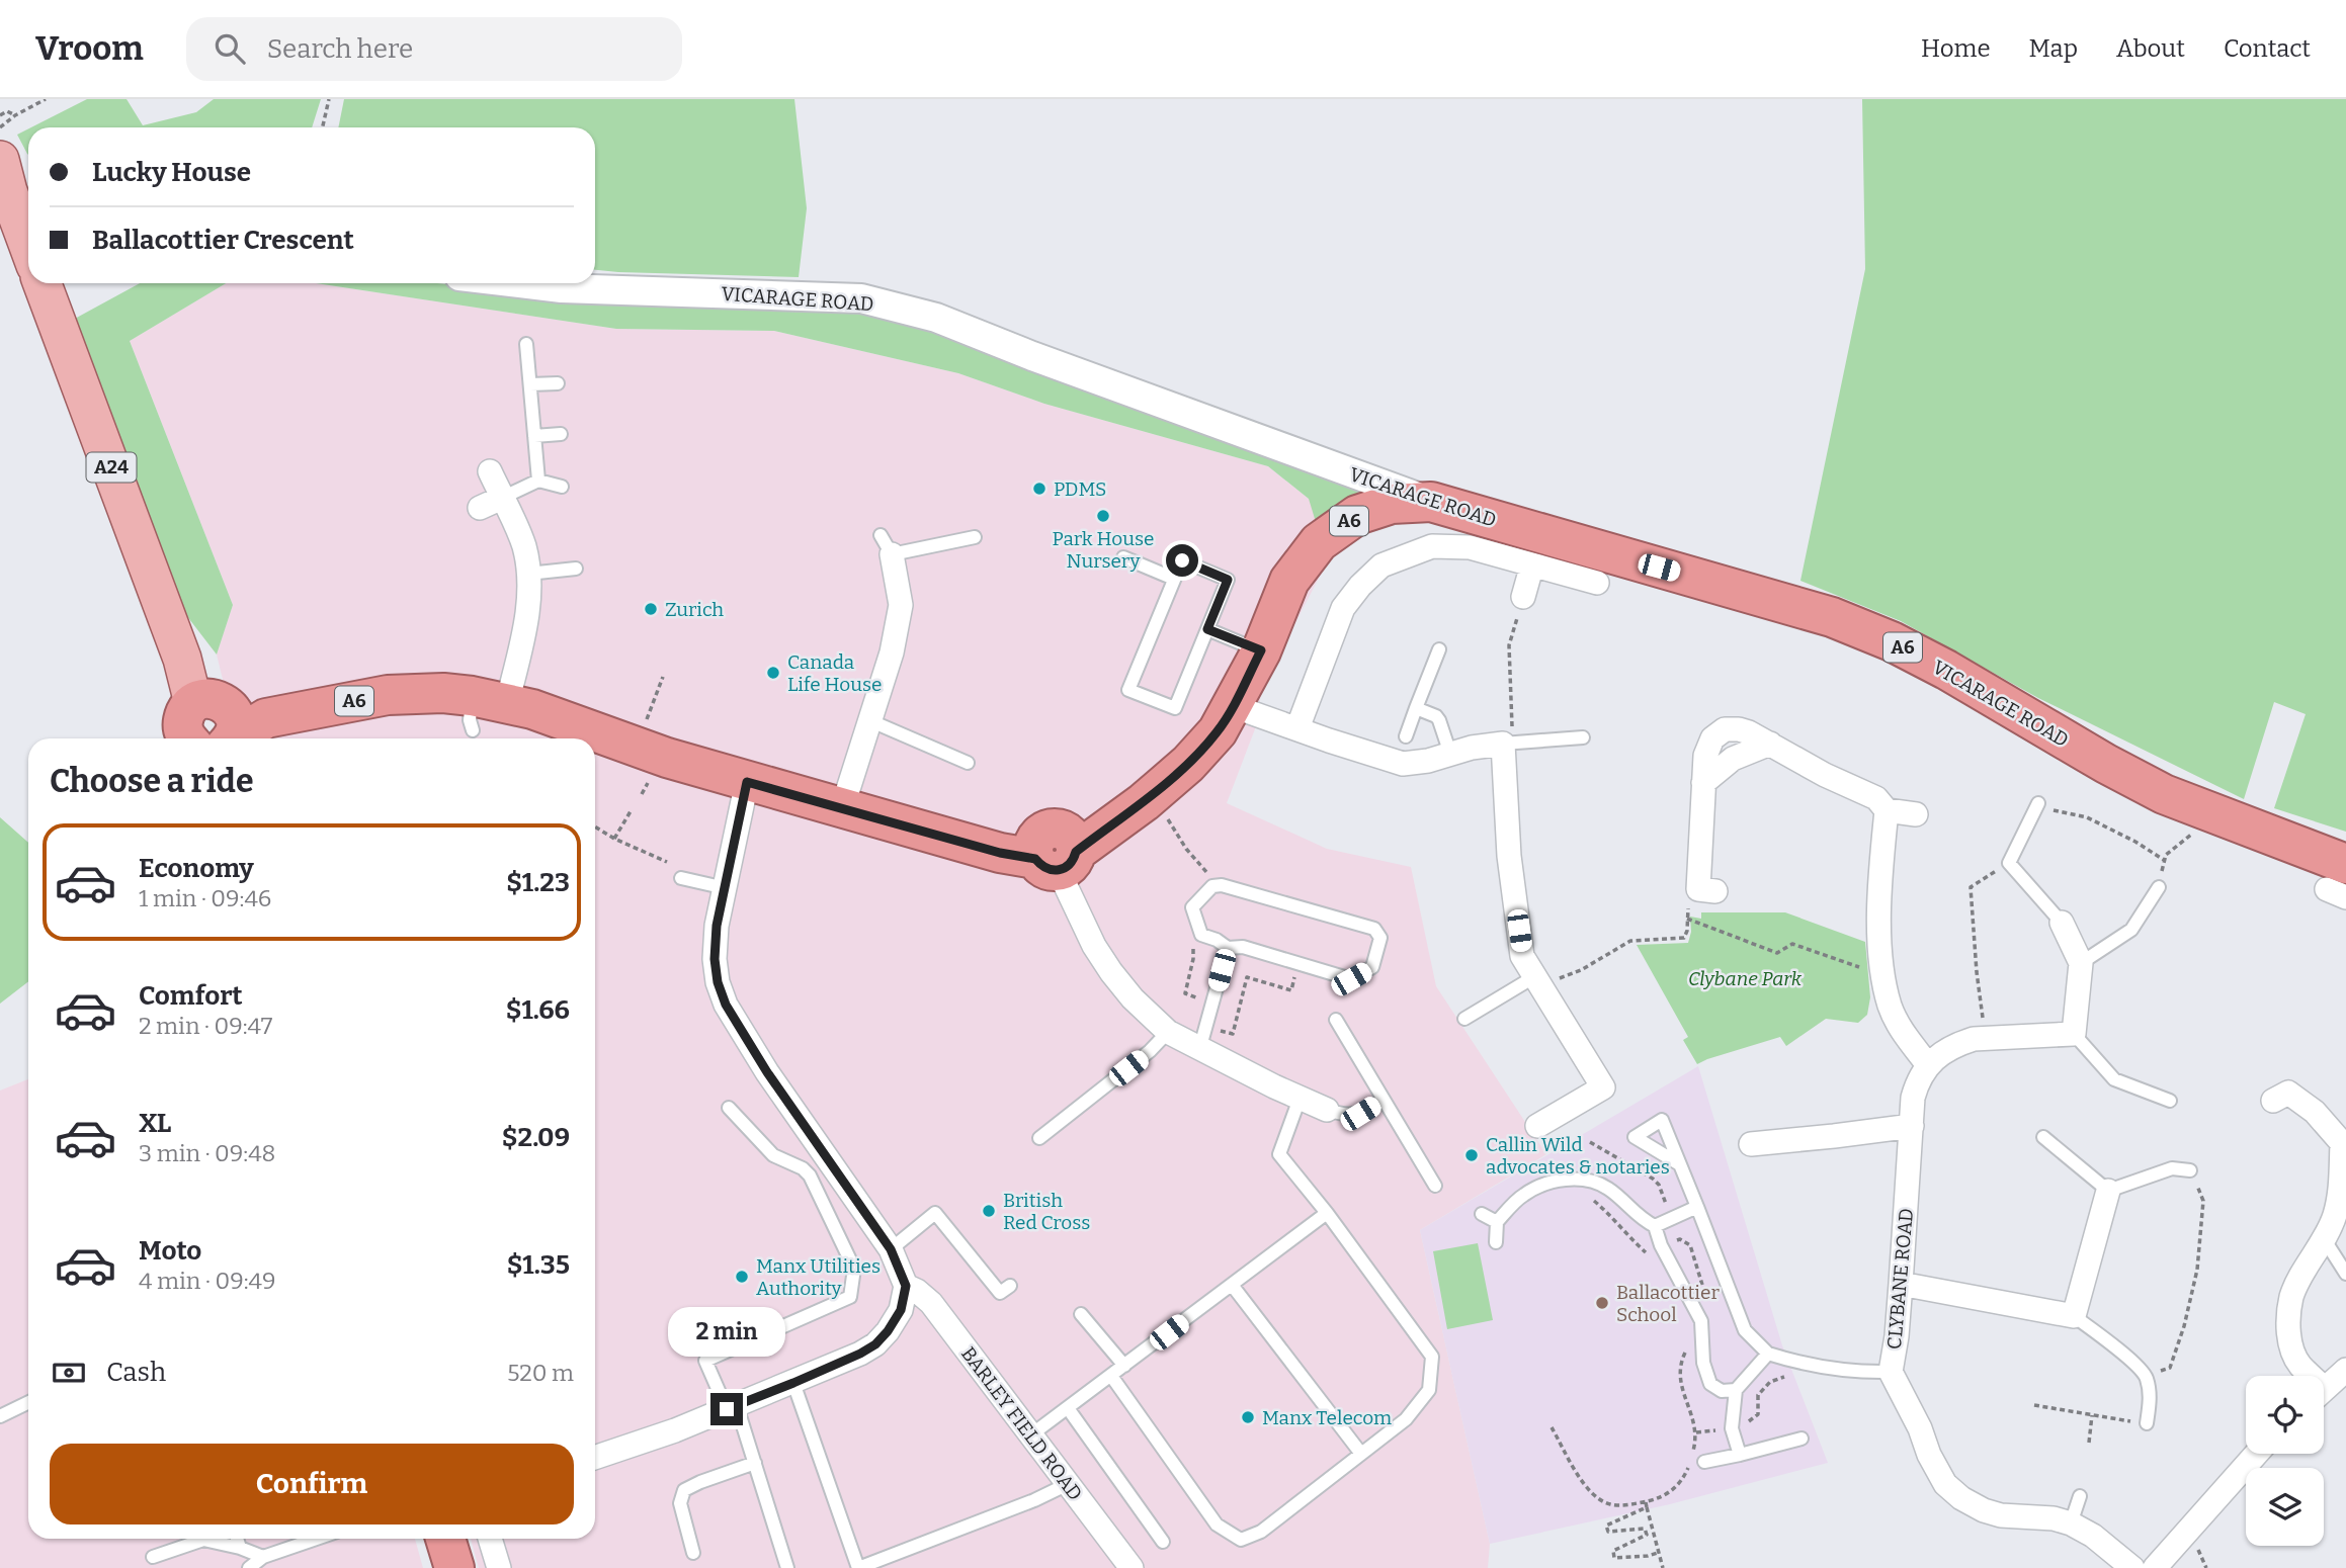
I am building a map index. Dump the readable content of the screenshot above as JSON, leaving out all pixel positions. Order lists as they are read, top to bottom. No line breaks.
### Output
{"streets":{"highway":["VICARAGE ROAD","A6"],"main road":["A24"],"street":["CLYBANE ROAD","BARLEY FIELD ROAD"]},"crossings":[["VICARAGE ROAD","A6"],["A24","A6"]],"parks":["Clybane Park"],"places":["PDMS","Park House Nursery","Zurich","Canada Life House","Callin Wild advocates & notaries","British Red Cross","Manx Utilities Authority","Ballacottier School","Manx Telecom"],"page":{"header":"Vroom","search":"Search here","nav":["Home","Map","About","Contact"],"banner":["Lucky House","Ballacottier Crescent"],"heading":"Choose a ride","list":[{"name":"Economy","note":"1 min · 09:46","value":"$1.23"},{"name":"Comfort","note":"2 min · 09:47","value":"$1.66"},{"name":"XL","note":"3 min · 09:48","value":"$2.09"},{"name":"Moto","note":"4 min · 09:49","value":"$1.35"}],"bubble":"2 min","pay":["Cash","520 m"],"buttons":"Confirm"}}
